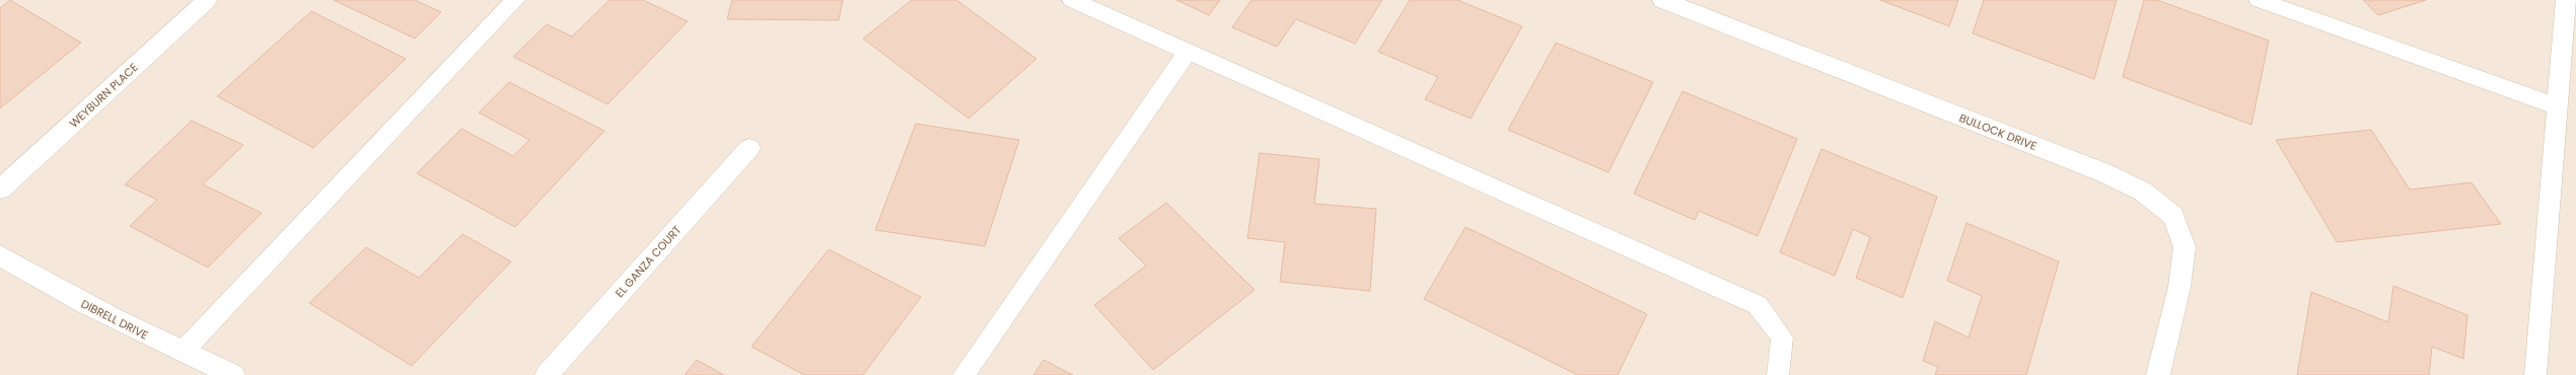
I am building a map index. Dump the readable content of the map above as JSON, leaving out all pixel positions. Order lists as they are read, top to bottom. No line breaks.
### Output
{"streets":{"street":["WEYBURN PLACE","BULLOCK DRIVE","EL GANZA COURT","DIBRELL DRIVE"]}}
